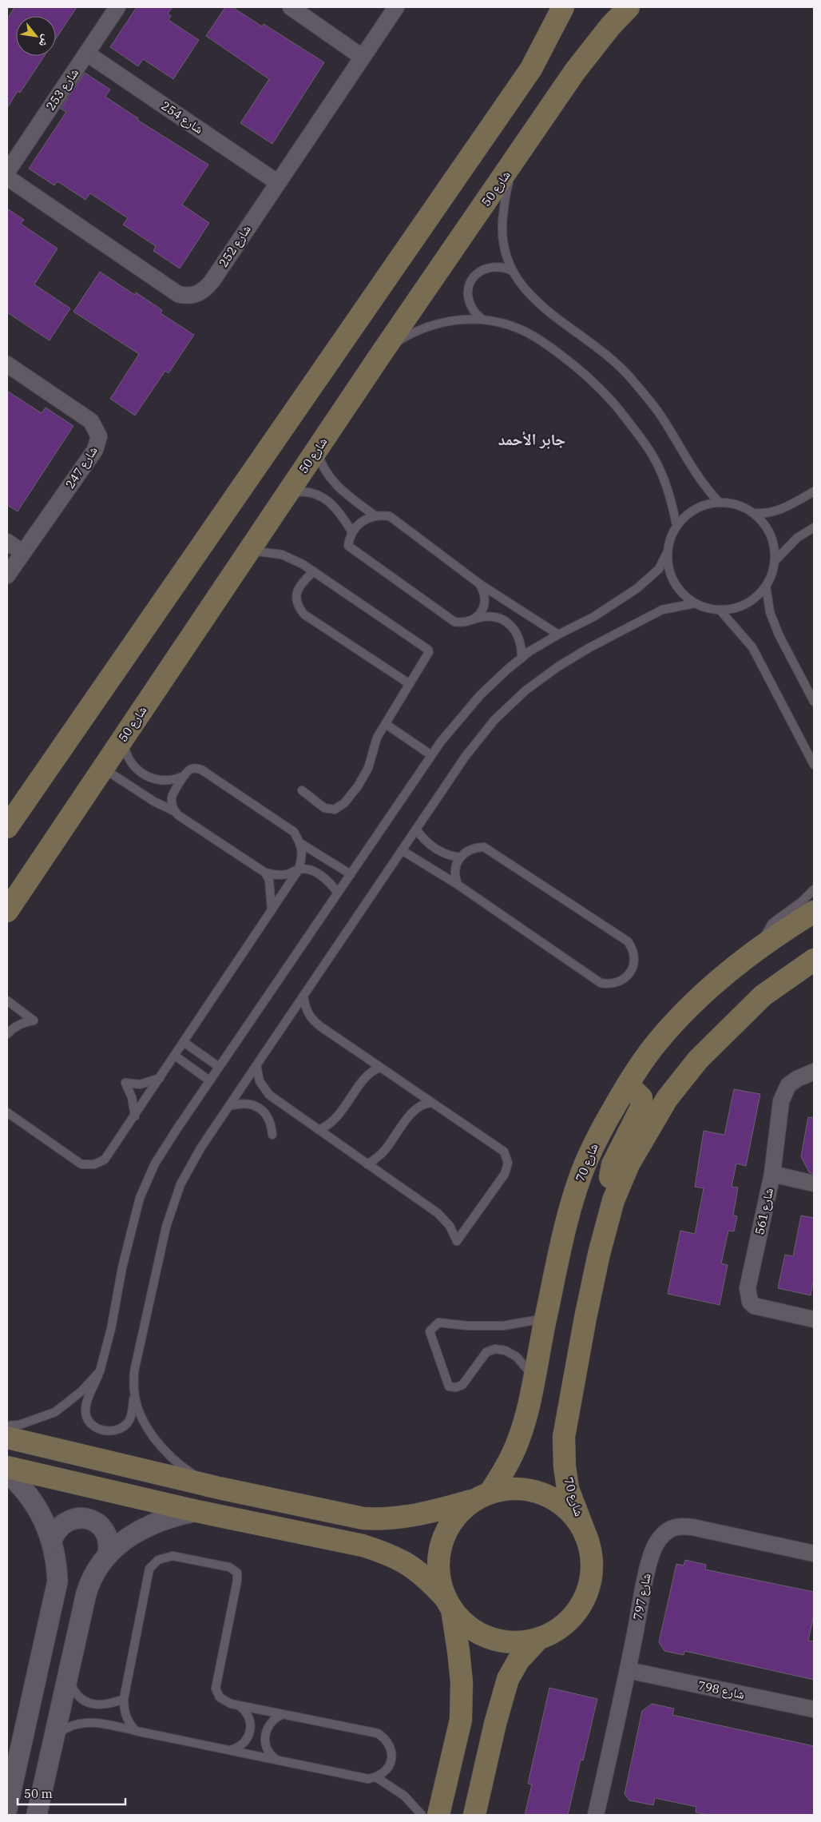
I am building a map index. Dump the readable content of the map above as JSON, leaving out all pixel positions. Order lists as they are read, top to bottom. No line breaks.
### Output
{"streets":{"main road":["شارع 50","شارع 70"],"street":["شارع 253","شارع 254","شارع 252","شارع 247","شارع 561","شارع 797","شارع 798"]},"crossings":[["شارع 253","شارع 254"],["شارع 254","شارع 252"],["شارع 797","شارع 798"]],"districts":["جابر الأحمد"],"scale_bar":"50 m","north":"bottom right"}
